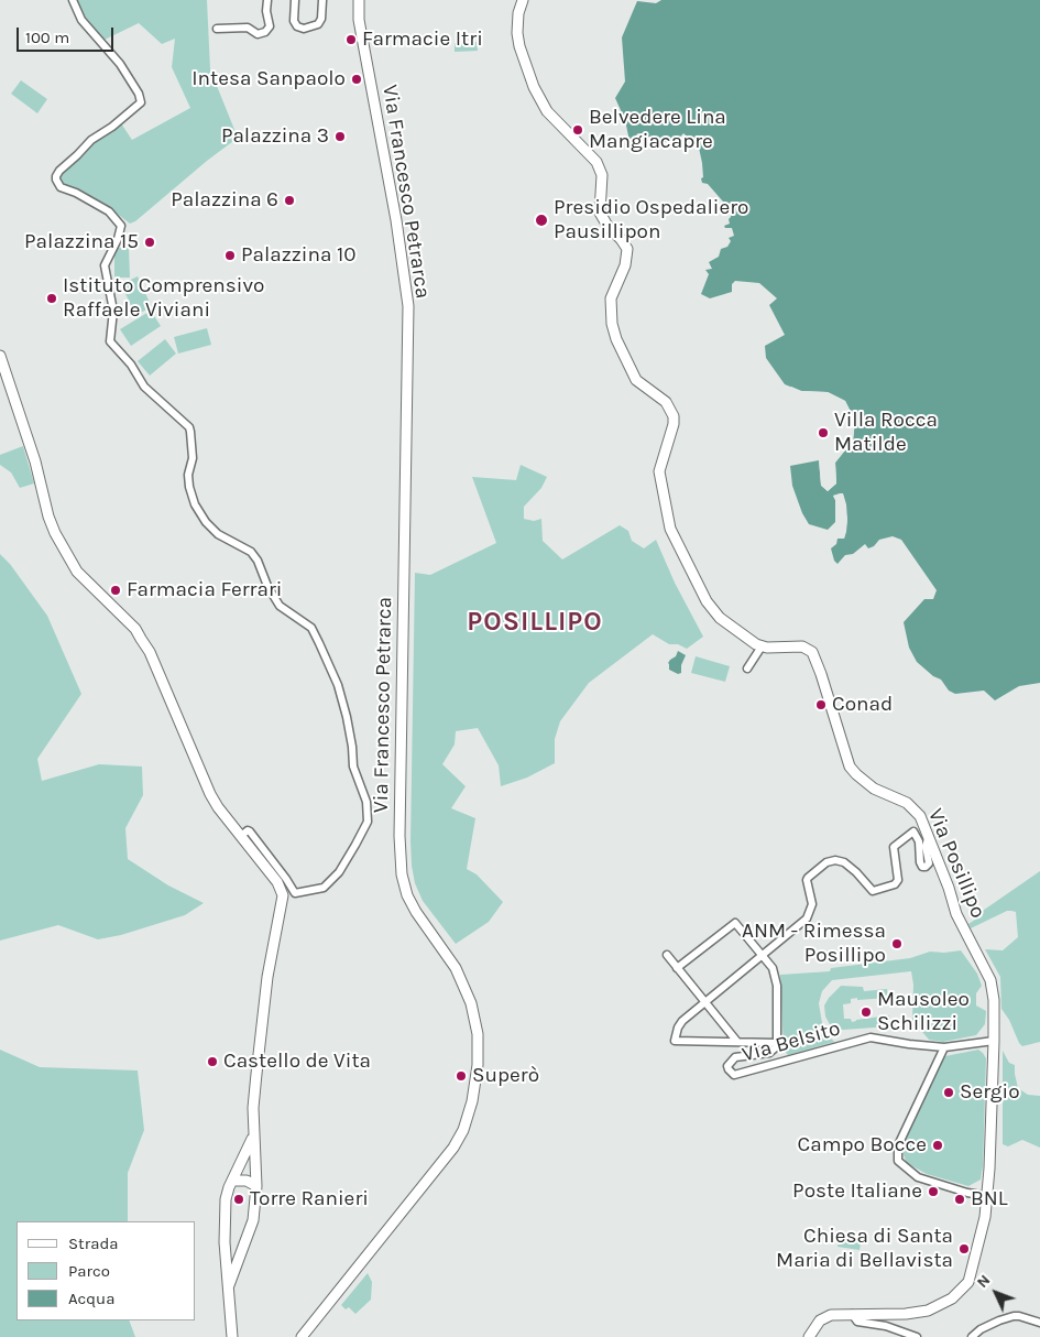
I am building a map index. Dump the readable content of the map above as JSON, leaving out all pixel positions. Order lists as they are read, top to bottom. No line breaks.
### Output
{"streets":{"street":["Via Francesco Petrarca","Via Posillipo","Via Belsito"]},"crossings":[["Via Posillipo","Via Belsito"]],"districts":["POSILLIPO"],"places":["Farmacie Itri","Intesa Sanpaolo","Belvedere Lina Mangiacapre","Palazzina 3","Palazzina 6","Presidio Ospedaliero Pausillipon","Palazzina 15","Palazzina 10","Istituto Comprensivo Raffaele Viviani","Villa Rocca Matilde","Farmacia Ferrari","Conad","ANM - Rimessa Posillipo","Mausoleo Schilizzi","Castello de Vita","Superò","Sergio","Campo Bocce","Poste Italiane","Torre Ranieri","BNL","Chiesa di Santa Maria di Bellavista"],"legend":["Strada","Parco","Acqua"],"scale_bar":"100 m","north":"top left"}
